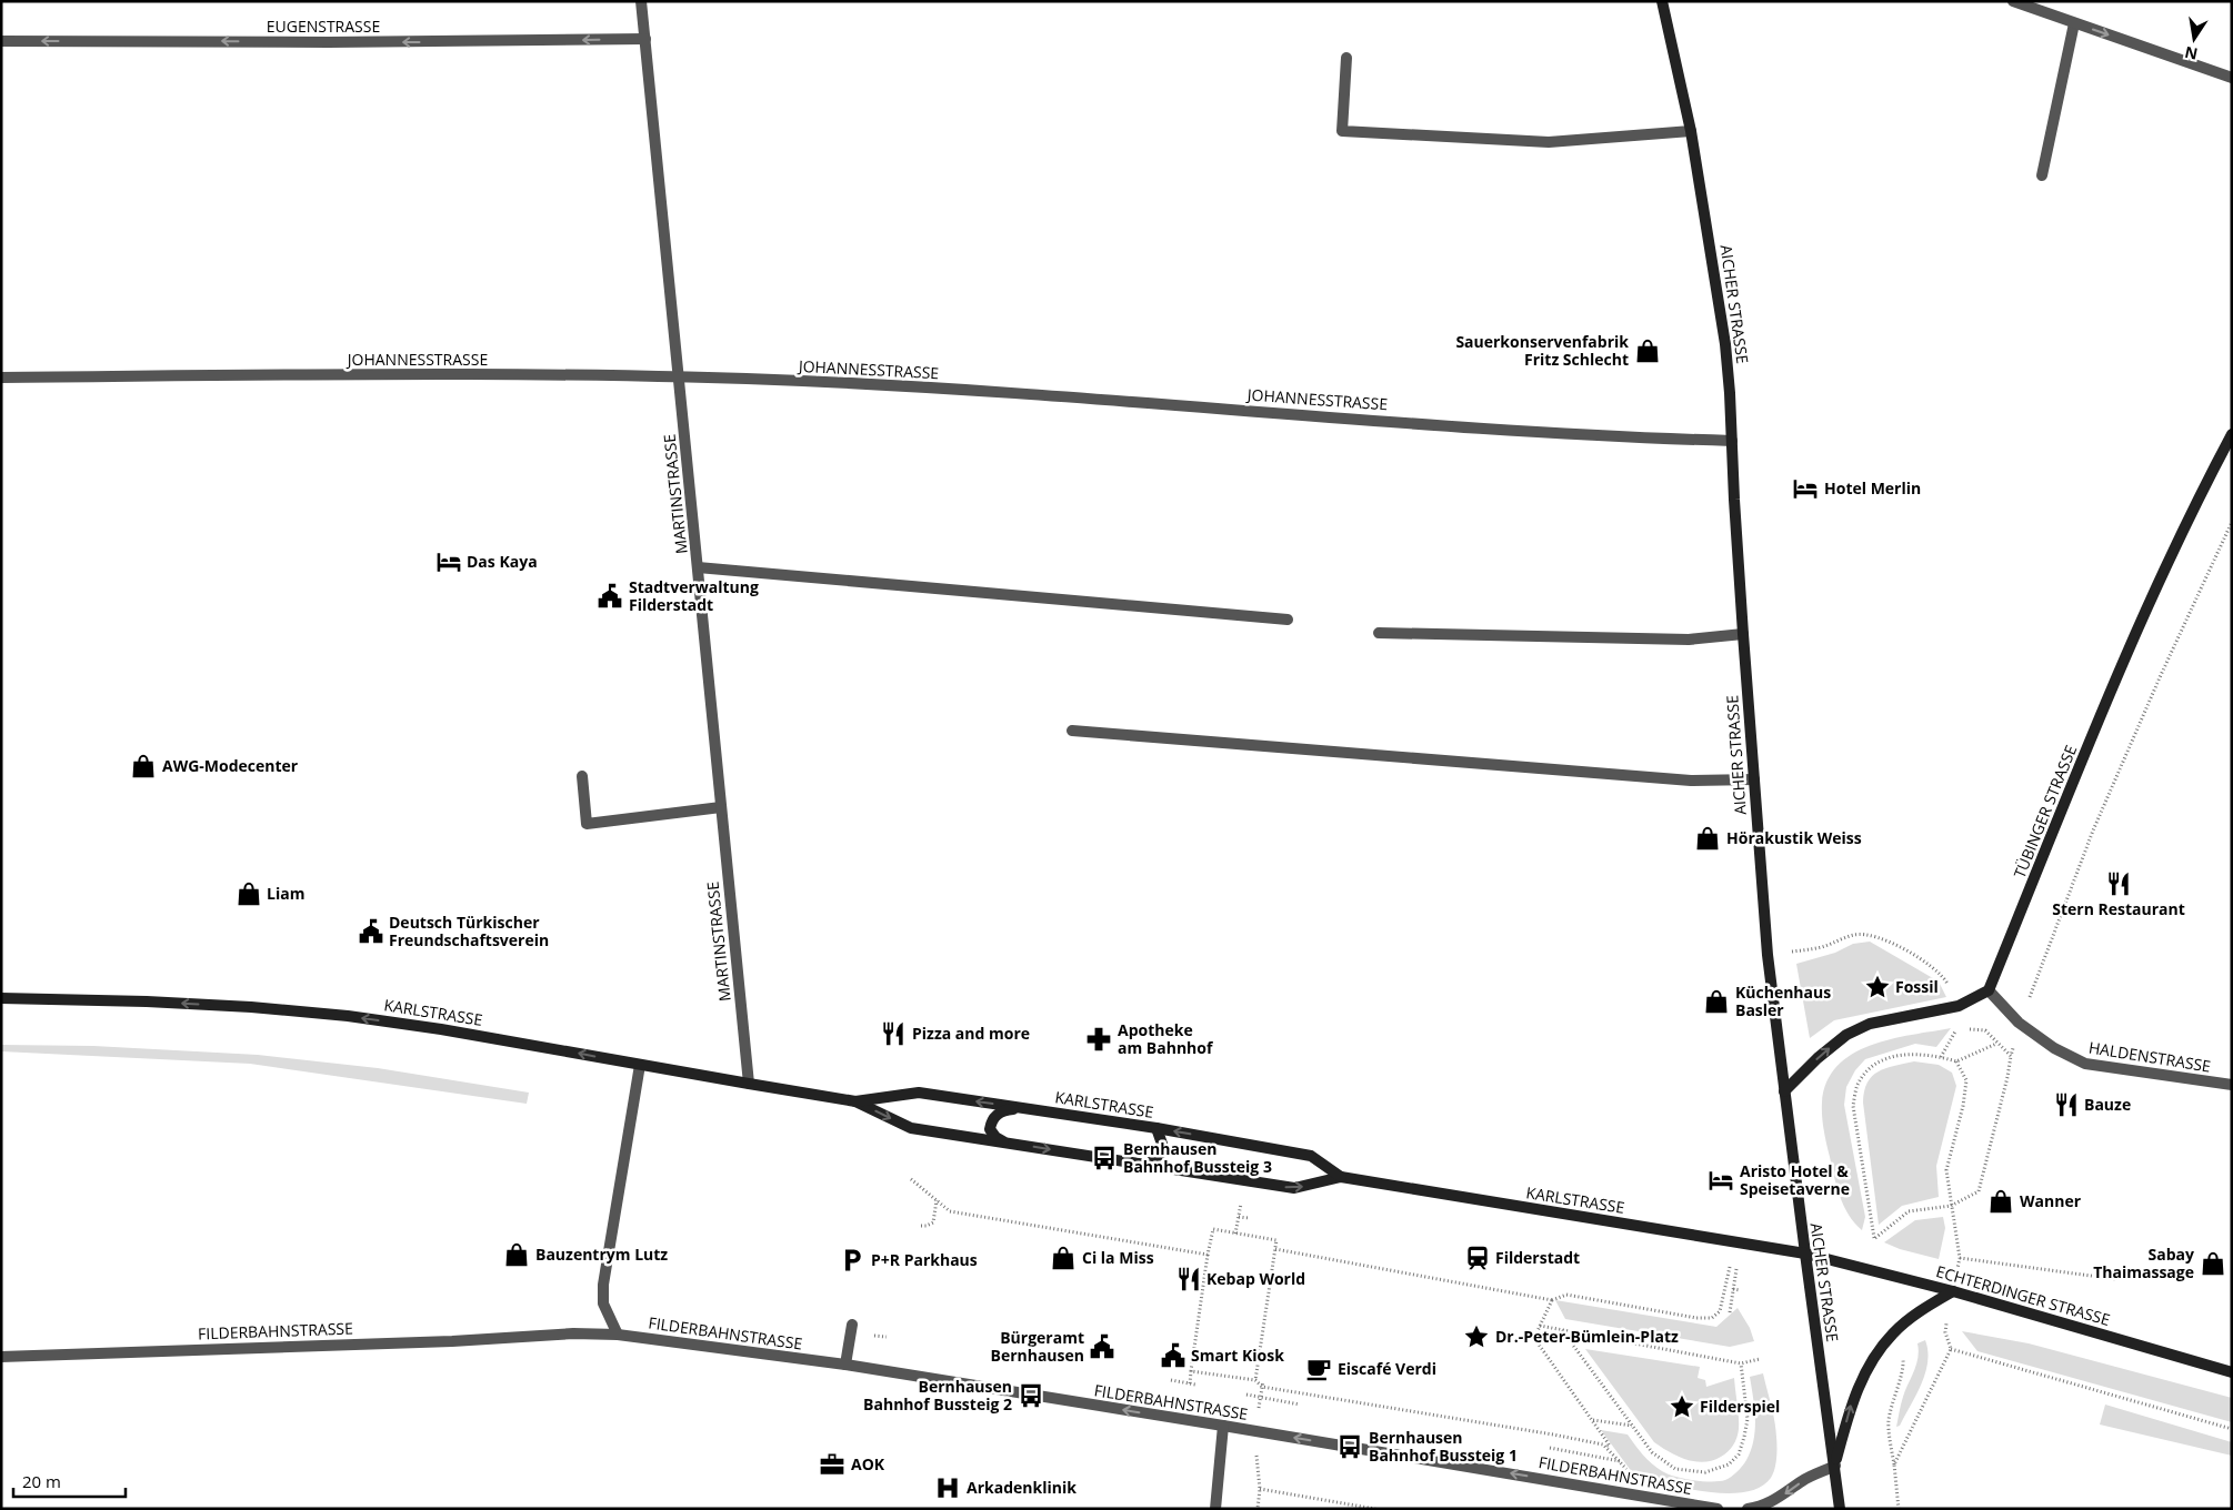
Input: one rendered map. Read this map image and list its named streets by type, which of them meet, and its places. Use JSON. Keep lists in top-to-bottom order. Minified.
{"streets":{"main road":["AICHER STRASSE","TÜBINGER STRASSE","KARLSTRASSE","ECHTERDINGER STRASSE"],"street":["EUGENSTRASSE","JOHANNESSTRASSE","MARTINSTRASSE","HALDENSTRASSE","FILDERBAHNSTRASSE"]},"crossings":[["EUGENSTRASSE","MARTINSTRASSE"],["AICHER STRASSE","JOHANNESSTRASSE"],["AICHER STRASSE","KARLSTRASSE"],["AICHER STRASSE","ECHTERDINGER STRASSE"],["JOHANNESSTRASSE","MARTINSTRASSE"],["MARTINSTRASSE","KARLSTRASSE"],["TÜBINGER STRASSE","HALDENSTRASSE"],["KARLSTRASSE","ECHTERDINGER STRASSE"]],"one_way":["EUGENSTRASSE","FILDERBAHNSTRASSE"],"places":{"shop":["Sauerkonservenfabrik Fritz Schlecht","AWG-Modecenter","Hörakustik Weiss","Liam","Küchenhaus Basler","Wanner","Bauzentrym Lutz","Ci la Miss","Sabay Thaimassage"],"hotel":["Hotel Merlin","Das Kaya","Aristo Hotel & Speisetaverne"],"public building":["Stadtverwaltung Filderstadt","Deutsch Türkischer Freundschaftsverein","Bürgeramt Bernhausen","Smart Kiosk"],"restaurant":["Stern Restaurant","Pizza and more","Bauze","Kebap World"],"place":["Fossil","Dr.-Peter-Bümlein-Platz","Filderspiel"],"pharmacy":["Apotheke am Bahnhof"],"bus stop":["Bernhausen Bahnhof Bussteig 3","Bernhausen Bahnhof Bussteig 2","Bernhausen Bahnhof Bussteig 1"],"station":["Filderstadt"],"parking":["P+R Parkhaus"],"cafe":["Eiscafé Verdi"],"office":["AOK"],"hospital":["Arkadenklinik"]},"scale_bar":"20 m","north":"bottom"}
